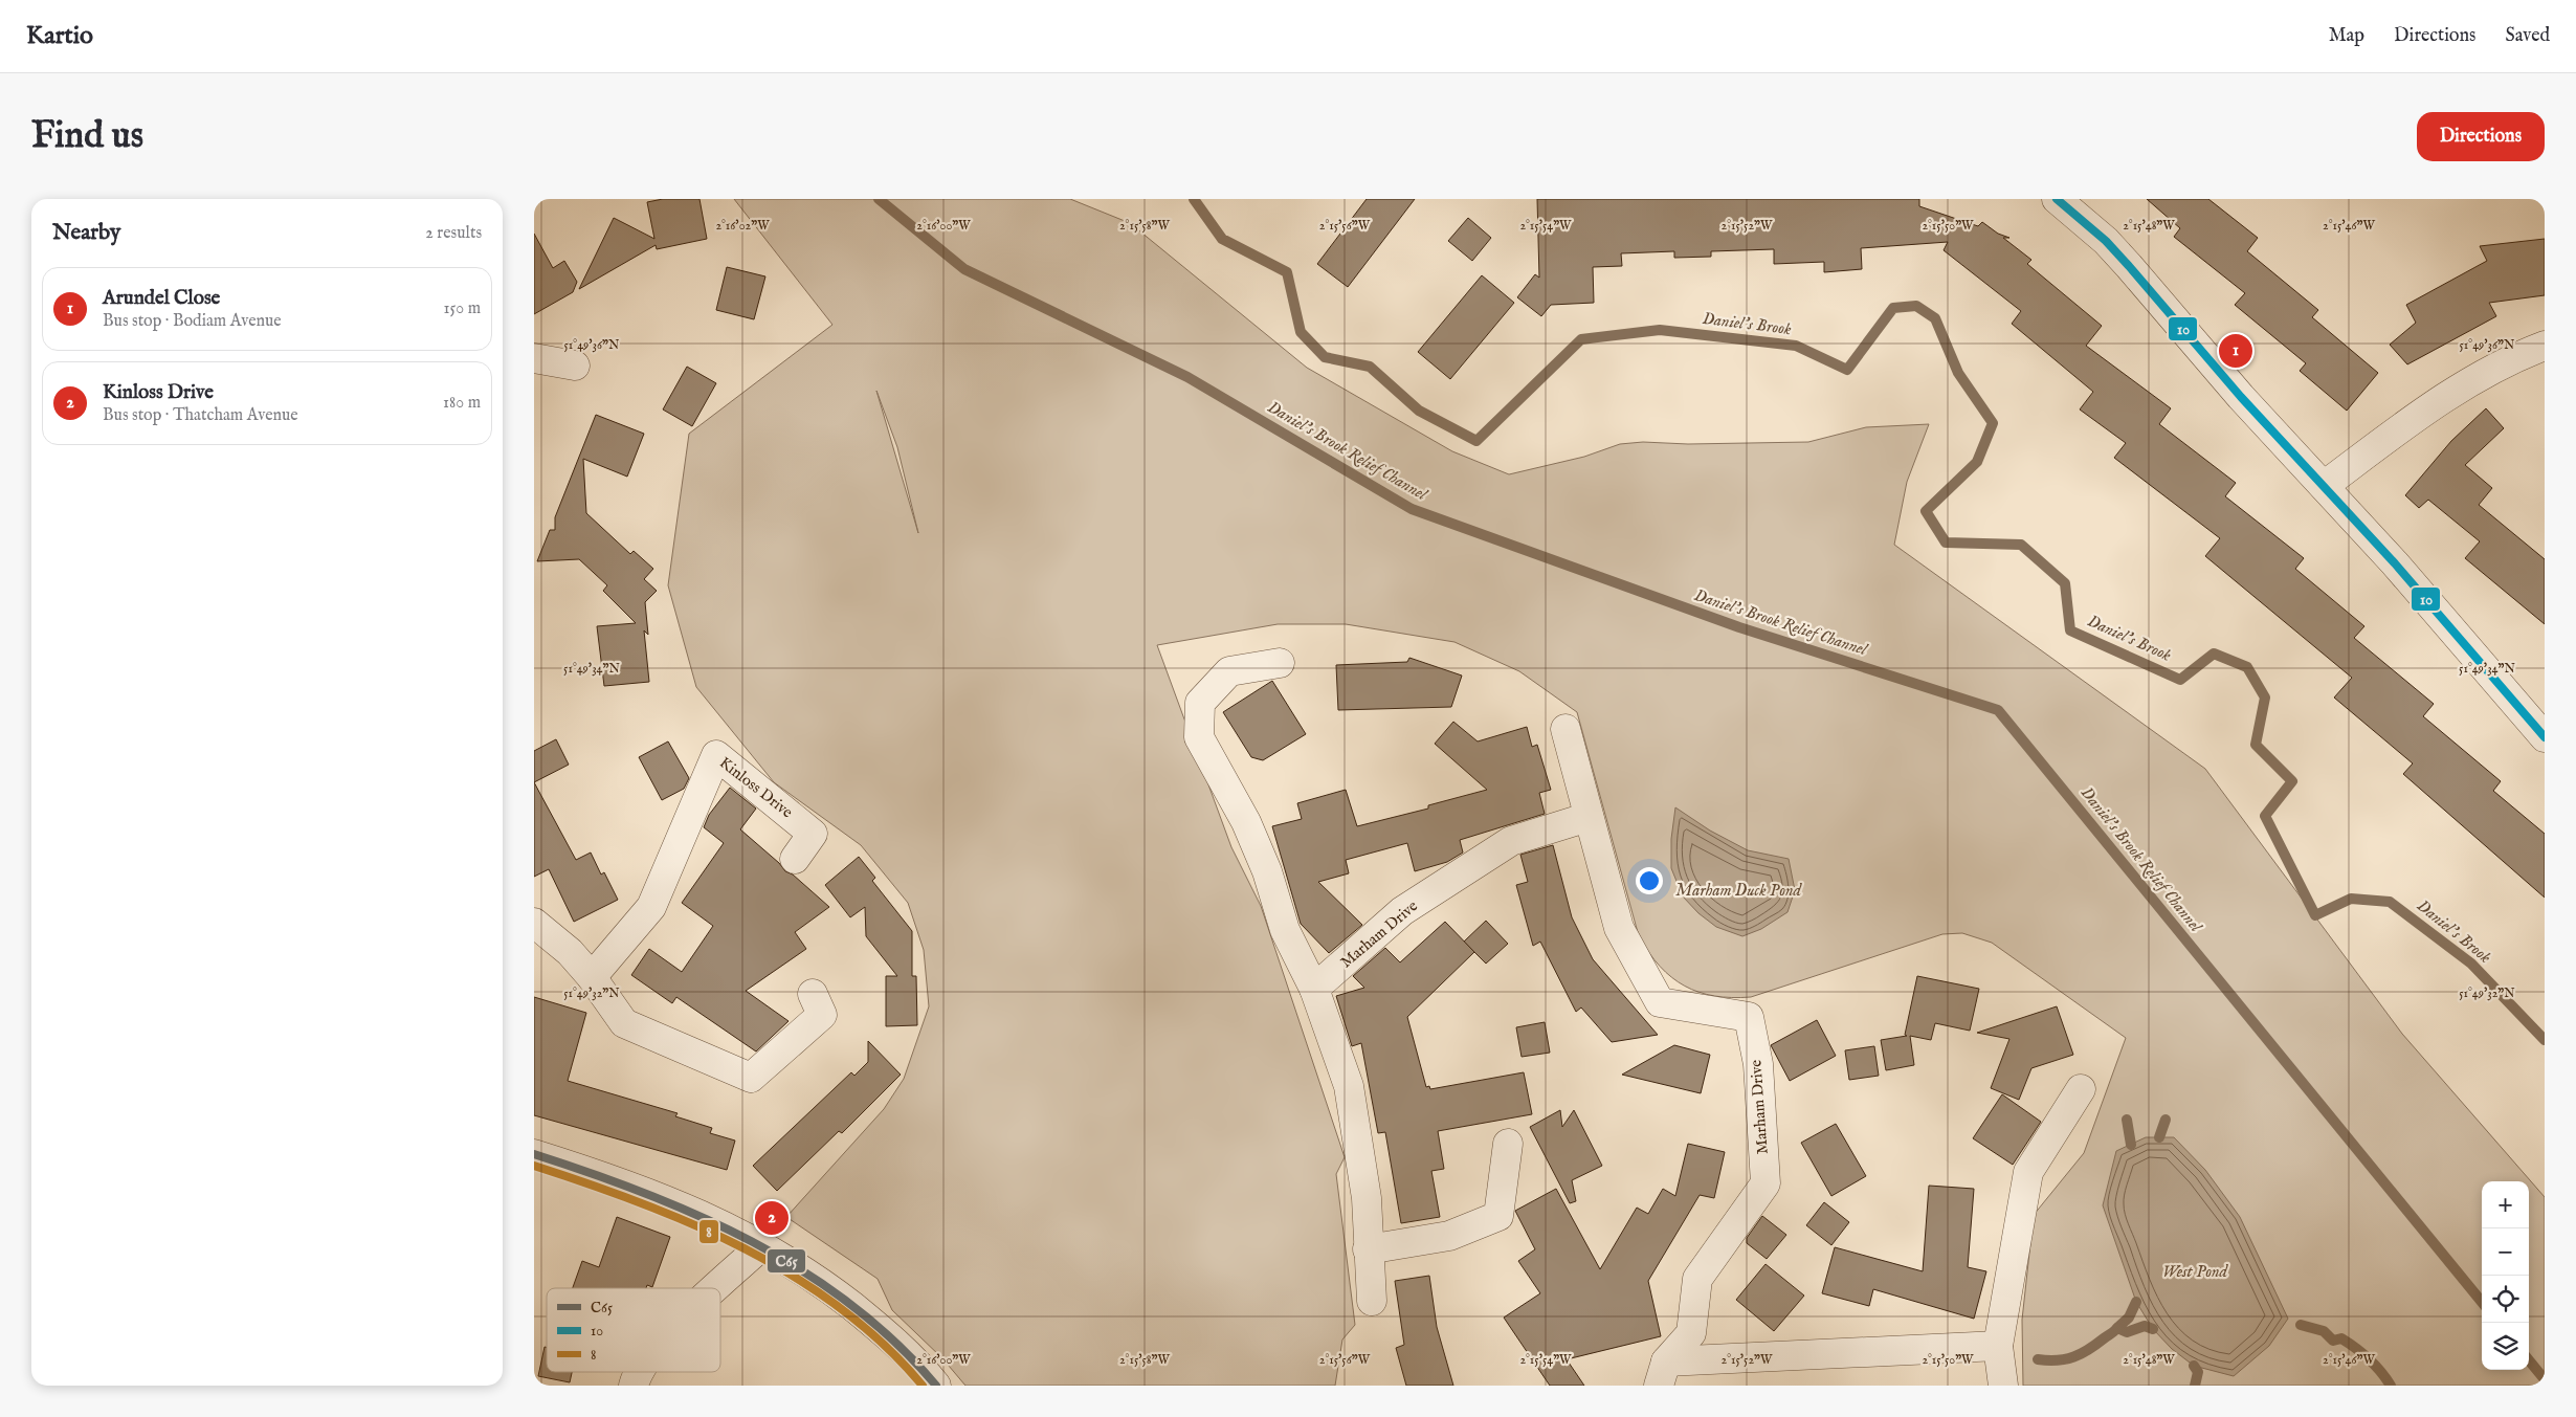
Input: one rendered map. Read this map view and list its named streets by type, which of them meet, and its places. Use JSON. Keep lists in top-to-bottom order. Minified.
{"streets":{"street":["Kinloss Drive","Marham Drive"]},"water":["Daniel's Brook","Daniel's Brook Relief Channel","Marham Duck Pond","West Pond"],"lines":["transit line 10","transit line C65","transit line 8"],"legend":["C65","10","8"],"page":{"header":"Kartio","nav":["Map","Directions","Saved"],"buttons":"Directions","title":"Find us","heading":["Nearby","2 results"],"list":[{"mark":"1","name":"Arundel Close","note":"Bus stop · Bodiam Avenue","value":"150 m"},{"mark":"2","name":"Kinloss Drive","note":"Bus stop · Thatcham Avenue","value":"180 m"}],"pins":["1","2"],"map_buttons":["+","−"]},"coordinates":["2°16'02\"W","2°16'00\"W","2°15'58\"W","2°15'56\"W","2°15'54\"W","2°15'52\"W","2°15'50\"W","2°15'48\"W","2°15'46\"W","51°49'36\"N","51°49'34\"N","51°49'32\"N"]}
